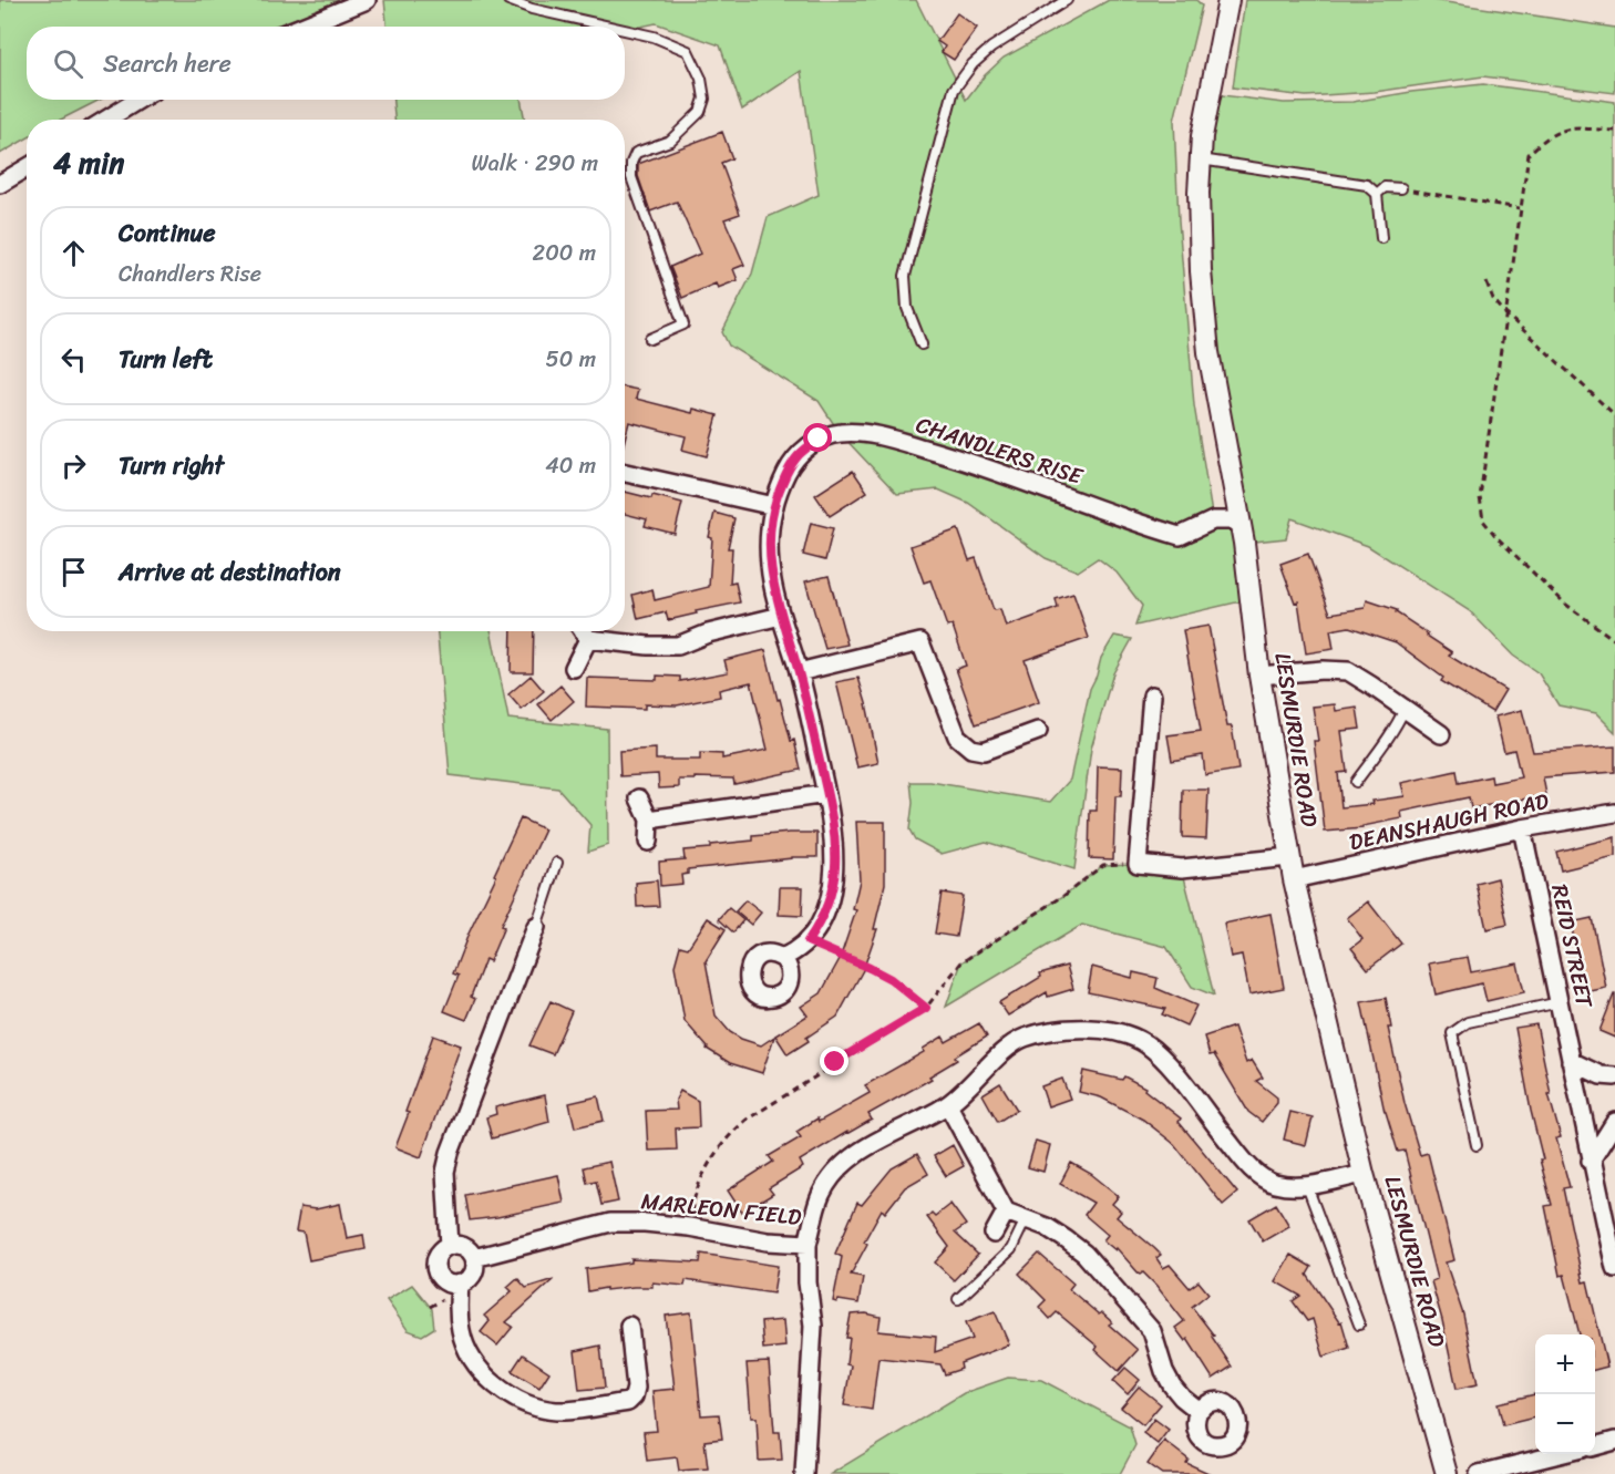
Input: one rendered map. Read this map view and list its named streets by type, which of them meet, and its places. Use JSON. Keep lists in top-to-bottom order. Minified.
{"streets":{"street":["CHANDLERS RISE","LESMURDIE ROAD","DEANSHAUGH ROAD","REID STREET","MARLEON FIELD"]},"crossings":[["CHANDLERS RISE","LESMURDIE ROAD"],["LESMURDIE ROAD","DEANSHAUGH ROAD"],["LESMURDIE ROAD","MARLEON FIELD"],["DEANSHAUGH ROAD","REID STREET"]],"page":{"search":"Search here","heading":["4 min","Walk · 290 m"],"list":[["Continue","Chandlers Rise","200 m"],["Turn left","50 m"],["Turn right","40 m"],"Arrive at destination"],"map_buttons":["+","−"]}}
